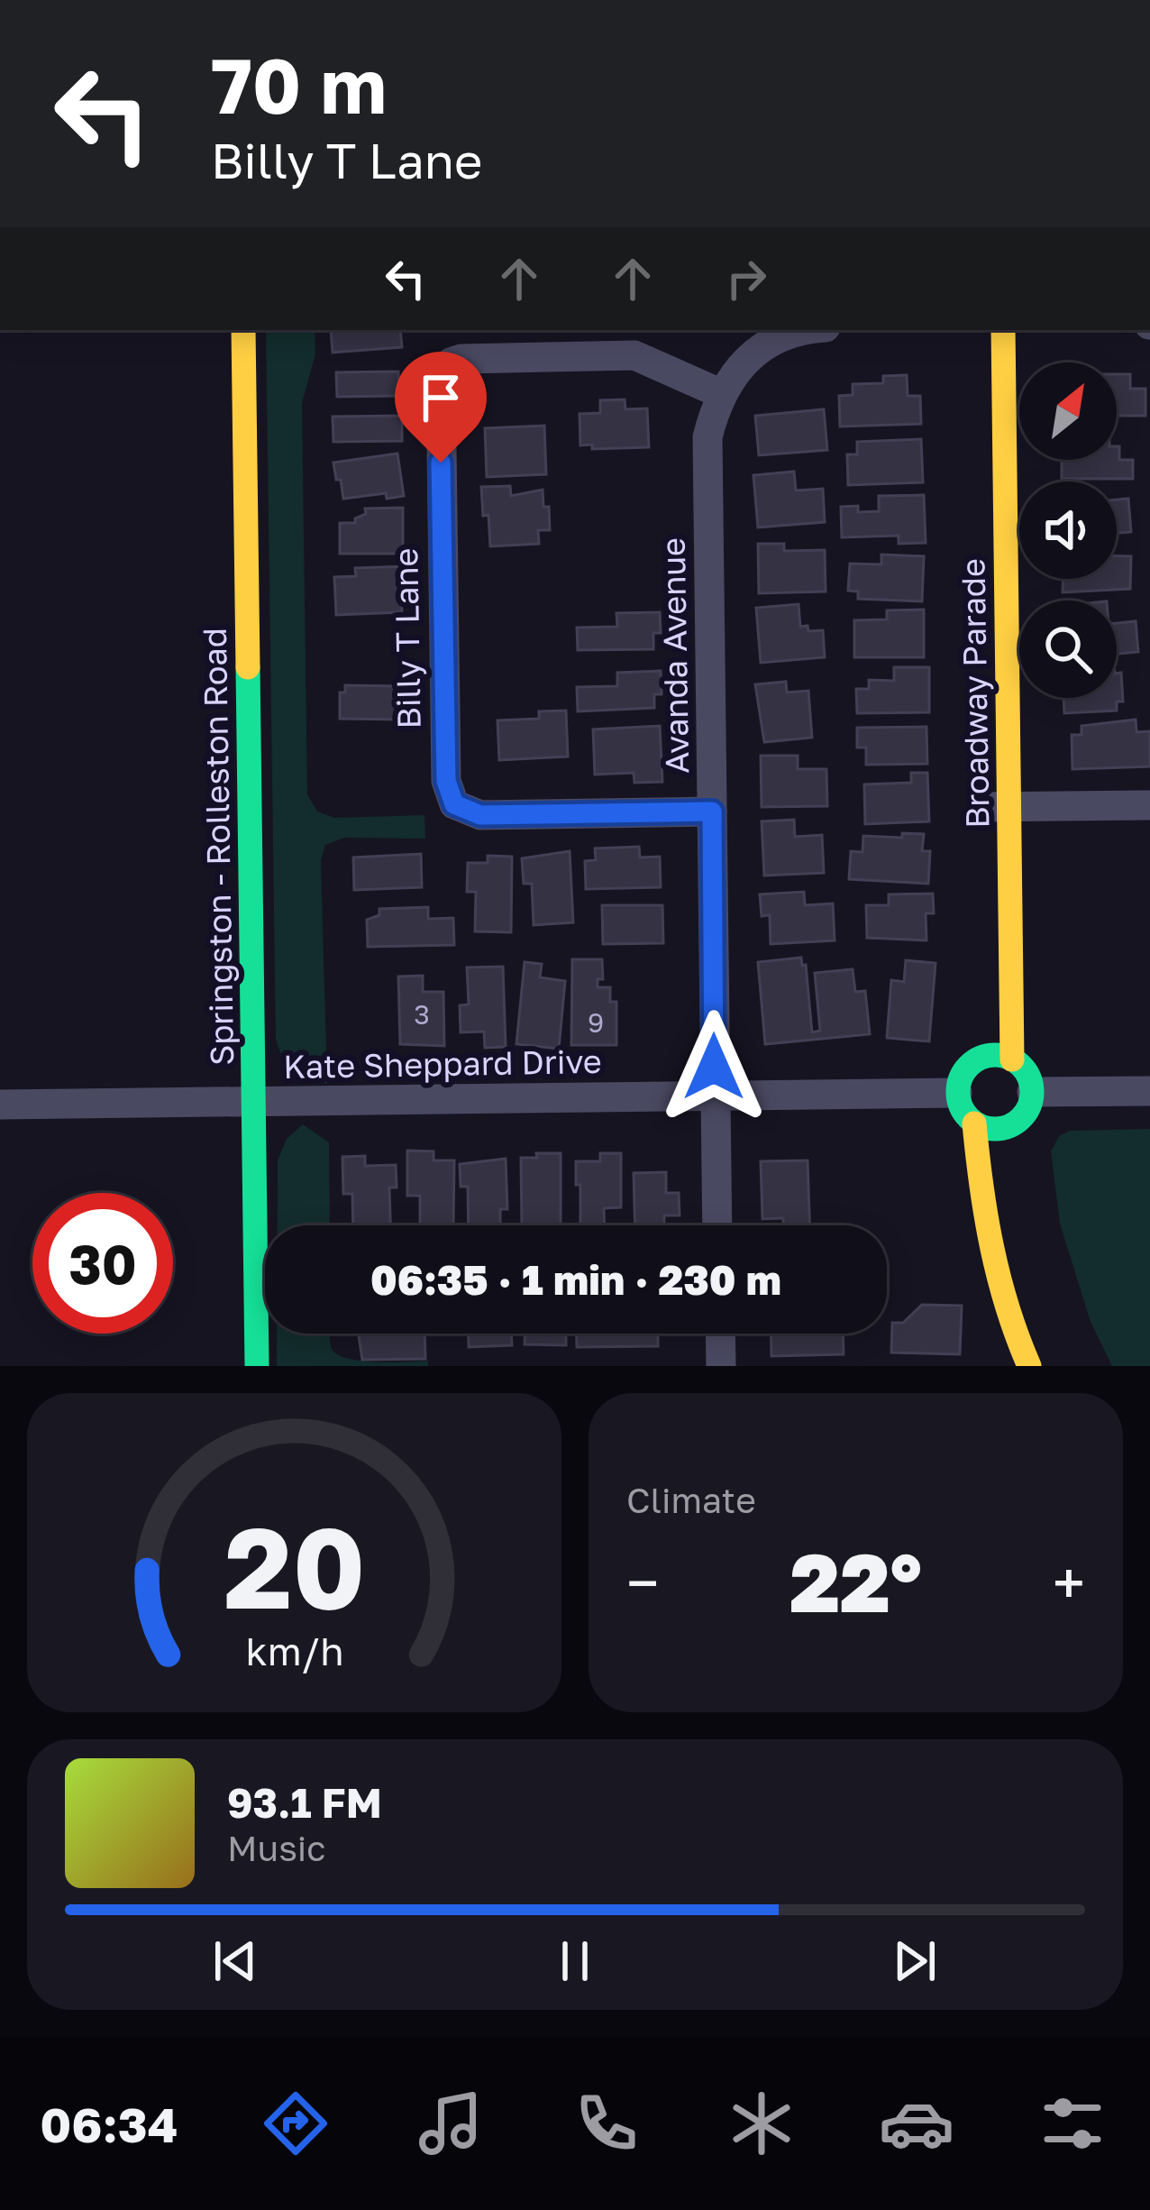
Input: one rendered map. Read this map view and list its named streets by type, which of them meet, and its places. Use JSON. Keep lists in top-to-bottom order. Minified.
{"streets":{"street":["Billy T Lane","Avanda Avenue","Broadway Parade","Springston - Rolleston Road","Kate Sheppard Drive"]},"crossings":[["Billy T Lane","Avanda Avenue"],["Avanda Avenue","Kate Sheppard Drive"],["Broadway Parade","Kate Sheppard Drive"],["Springston - Rolleston Road","Kate Sheppard Drive"]],"house_numbers":["3","9"],"north":"top right","page":{"turn":["70 m","Billy T Lane"],"limit":"30","trip":"06:35 · 1 min · 230 m","tile":"Climate","heat":["−","22°","+"],"song":["93.1 FM","Music"],"tabs":"06:34","gauge":["20","km/h"]}}
